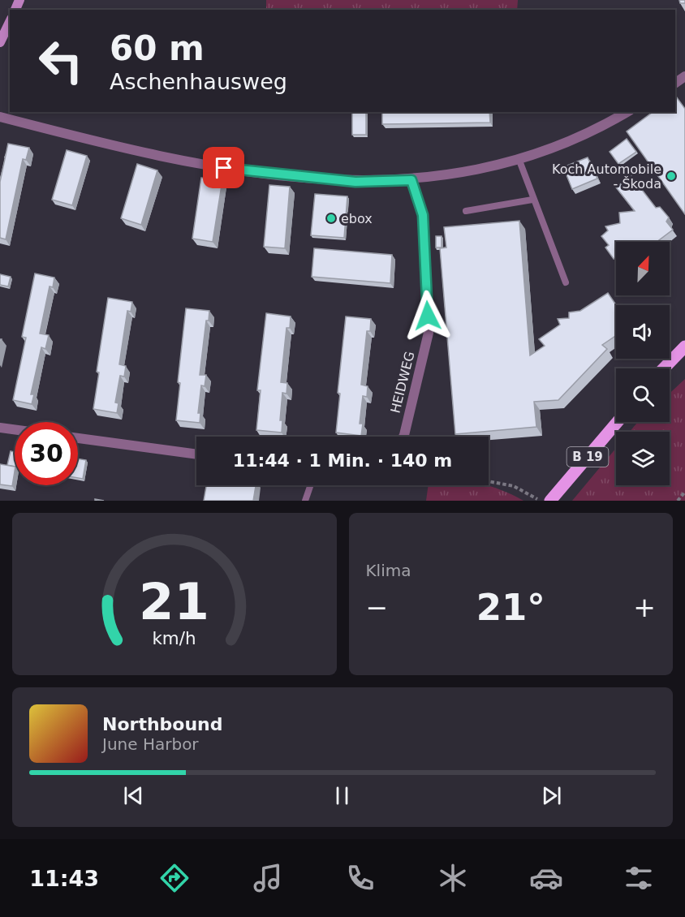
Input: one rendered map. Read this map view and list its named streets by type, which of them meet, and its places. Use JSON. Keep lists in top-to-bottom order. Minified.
{"streets":{"main road":["B 19"],"street":["HEIDWEG"]},"places":["Koch Automobile - Škoda","ebox"],"north":"top right","page":{"turn":["60 m","Aschenhausweg"],"limit":"30","trip":"11:44 · 1 Min. · 140 m","tile":"Klima","heat":["−","21°","+"],"song":["Northbound","June Harbor"],"tabs":"11:43","gauge":["21","km/h"]}}
